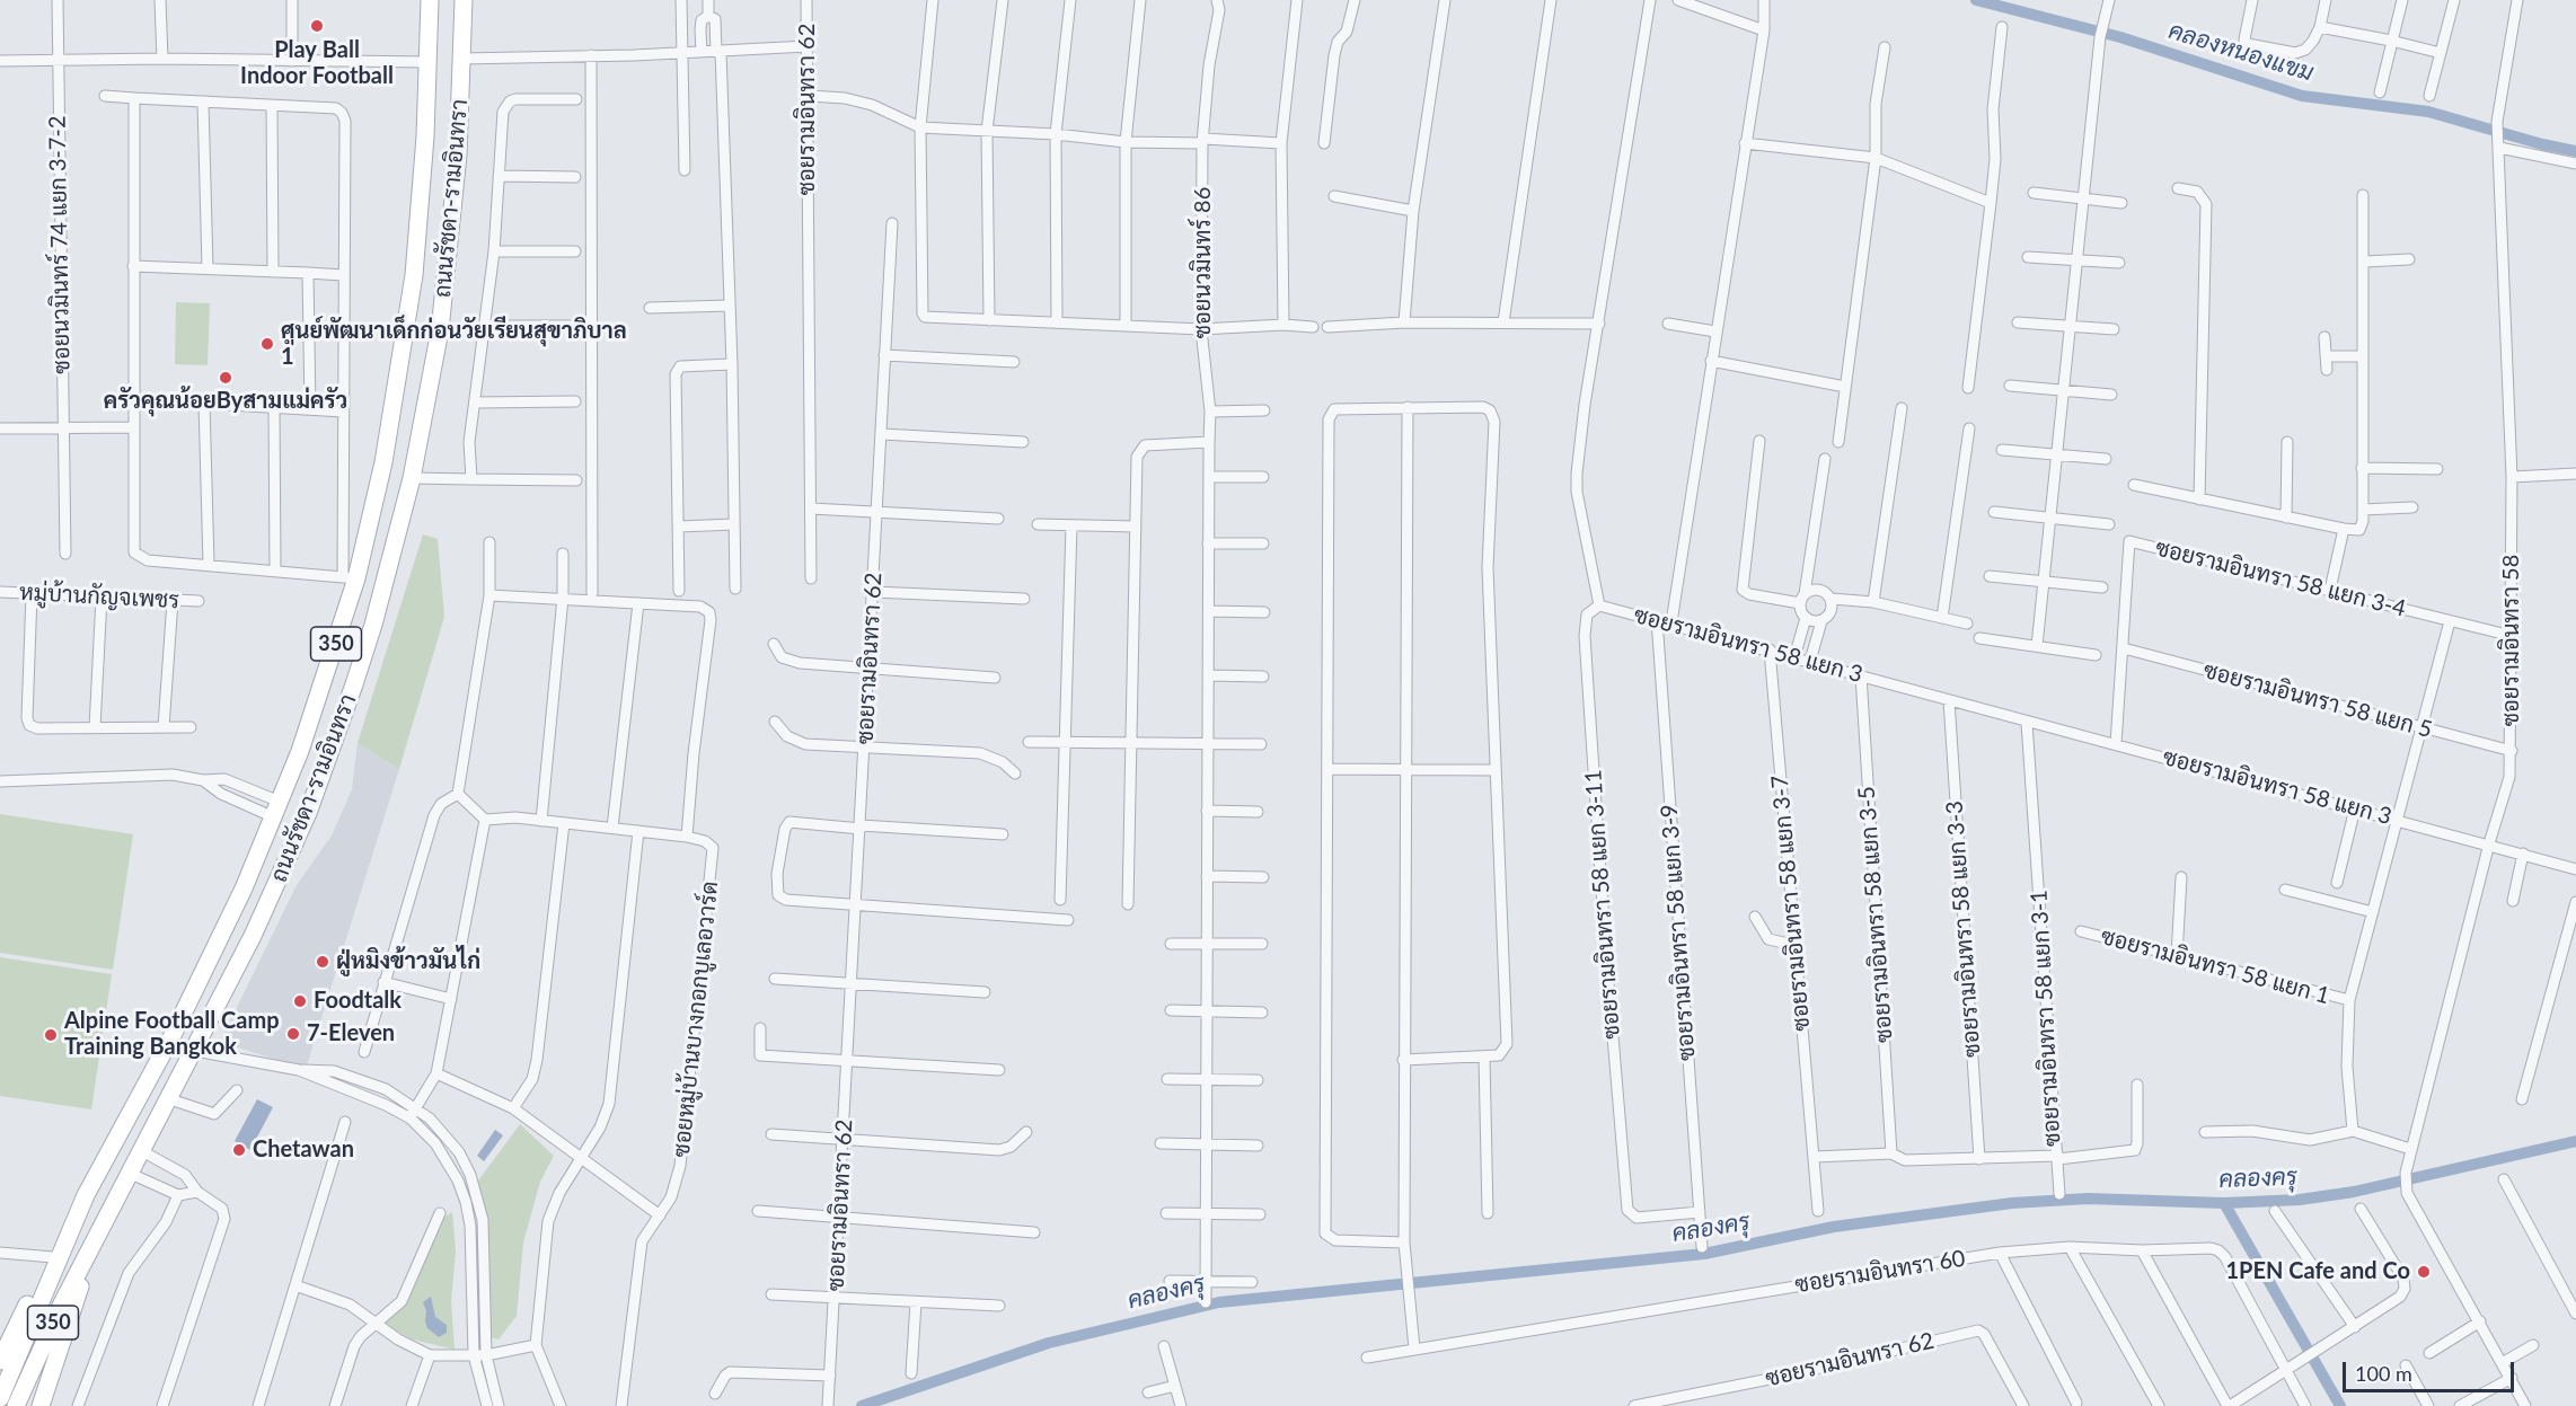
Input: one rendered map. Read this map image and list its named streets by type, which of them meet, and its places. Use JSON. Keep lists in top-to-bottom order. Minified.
{"streets":{"main road":["ถนนรัชดา-รามอินทรา","350"],"street":["ซอยรามอินทรา 62","ซอยนวมินทร์ 74 แยก 3-7-2","ซอยนวมินทร์ 86","ซอยรามอินทรา 58 แยก 3-4","หมู่บ้านกัญจเพชร","ซอยรามอินทรา 58","ซอยรามอินทรา 58 แยก 3","ซอยรามอินทรา 58 แยก 5","ซอยรามอินทรา 58 แยก 3-7","ซอยรามอินทรา 58 แยก 3-11","ซอยรามอินทรา 58 แยก 3-5","ซอยรามอินทรา 58 แยก 3-3","ซอยรามอินทรา 58 แยก 3-9","ซอยรามอินทรา 58 แยก 1","ซอยรามอินทรา 58 แยก 3-1","ซอยหมู่บ้านบางกอกบูเลอวาร์ด","ซอยรามอินทรา 60"]},"crossings":[["ซอยรามอินทรา 58 แยก 3-4","ซอยรามอินทรา 58"],["ซอยรามอินทรา 58 แยก 3-4","ซอยรามอินทรา 58 แยก 3"],["ซอยรามอินทรา 58 แยก 3-4","ซอยรามอินทรา 58 แยก 5"],["ซอยรามอินทรา 58","ซอยรามอินทรา 58 แยก 3"],["ซอยรามอินทรา 58","ซอยรามอินทรา 58 แยก 5"],["ซอยรามอินทรา 58 แยก 3","ซอยรามอินทรา 58 แยก 3-7"],["ซอยรามอินทรา 58 แยก 3","ซอยรามอินทรา 58 แยก 3-11"],["ซอยรามอินทรา 58 แยก 3","ซอยรามอินทรา 58 แยก 3-5"],["ซอยรามอินทรา 58 แยก 3","ซอยรามอินทรา 58 แยก 3-3"],["ซอยรามอินทรา 58 แยก 3","ซอยรามอินทรา 58 แยก 3-9"],["ซอยรามอินทรา 58 แยก 3","ซอยรามอินทรา 58 แยก 3-1"],["ซอยรามอินทรา 58 แยก 3-7","ซอยรามอินทรา 58 แยก 3-1"],["ซอยรามอินทรา 58 แยก 3-11","ซอยรามอินทรา 58 แยก 3-9"],["ซอยรามอินทรา 58 แยก 3-5","ซอยรามอินทรา 58 แยก 3-1"],["ซอยรามอินทรา 58 แยก 3-3","ซอยรามอินทรา 58 แยก 3-1"]],"water":["คลองหนองแขม","คลองครุ"],"places":["Play Ball Indoor Football","ศูนย์พัฒนาเด็กก่อนวัยเรียนสุขาภิบาล 1","ครัวคุณน้อยByสามแม่ครัว","ฝู่หมิงข้าวมันไก่","Foodtalk","7-Eleven","Alpine Football Camp Training Bangkok","Chetawan","1PEN Cafe and Co"],"scale_bar":"100 m"}
